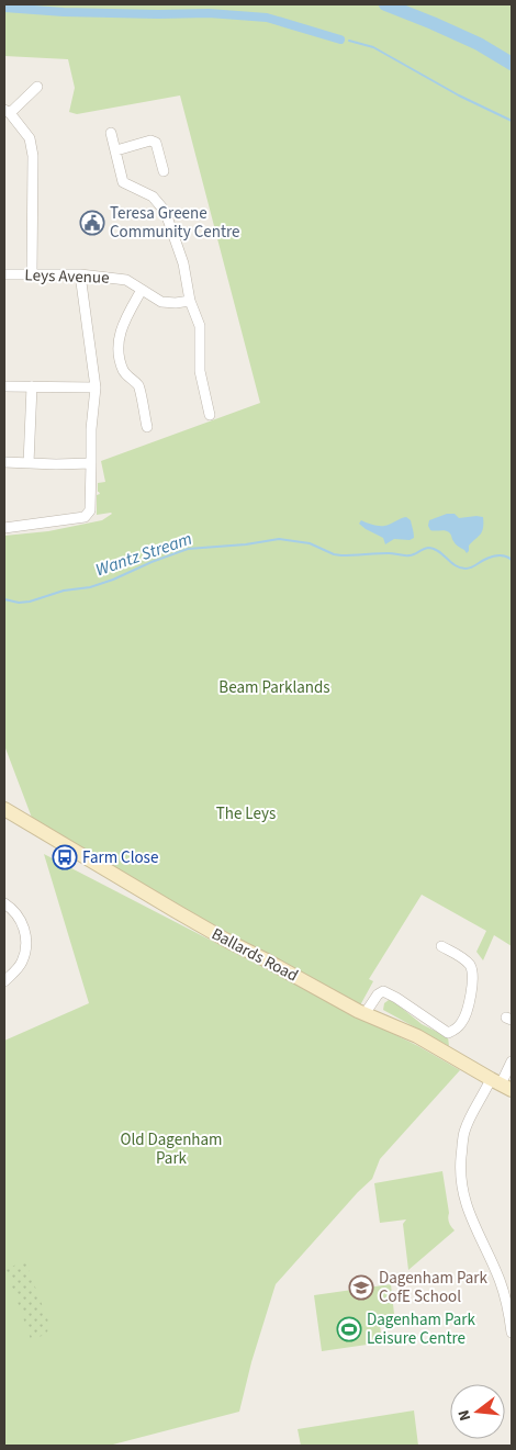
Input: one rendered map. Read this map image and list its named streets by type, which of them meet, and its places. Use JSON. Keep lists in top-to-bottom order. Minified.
{"streets":{"main road":["Ballards Road"],"street":["Leys Avenue"]},"water":["Wantz Stream"],"parks":["Beam Parklands","The Leys","Old Dagenham Park"],"places":{"public building":["Teresa Greene Community Centre"],"bus stop":["Farm Close"],"school or university":["Dagenham Park CofE School"],"sports":["Dagenham Park Leisure Centre"]},"north":"left"}
